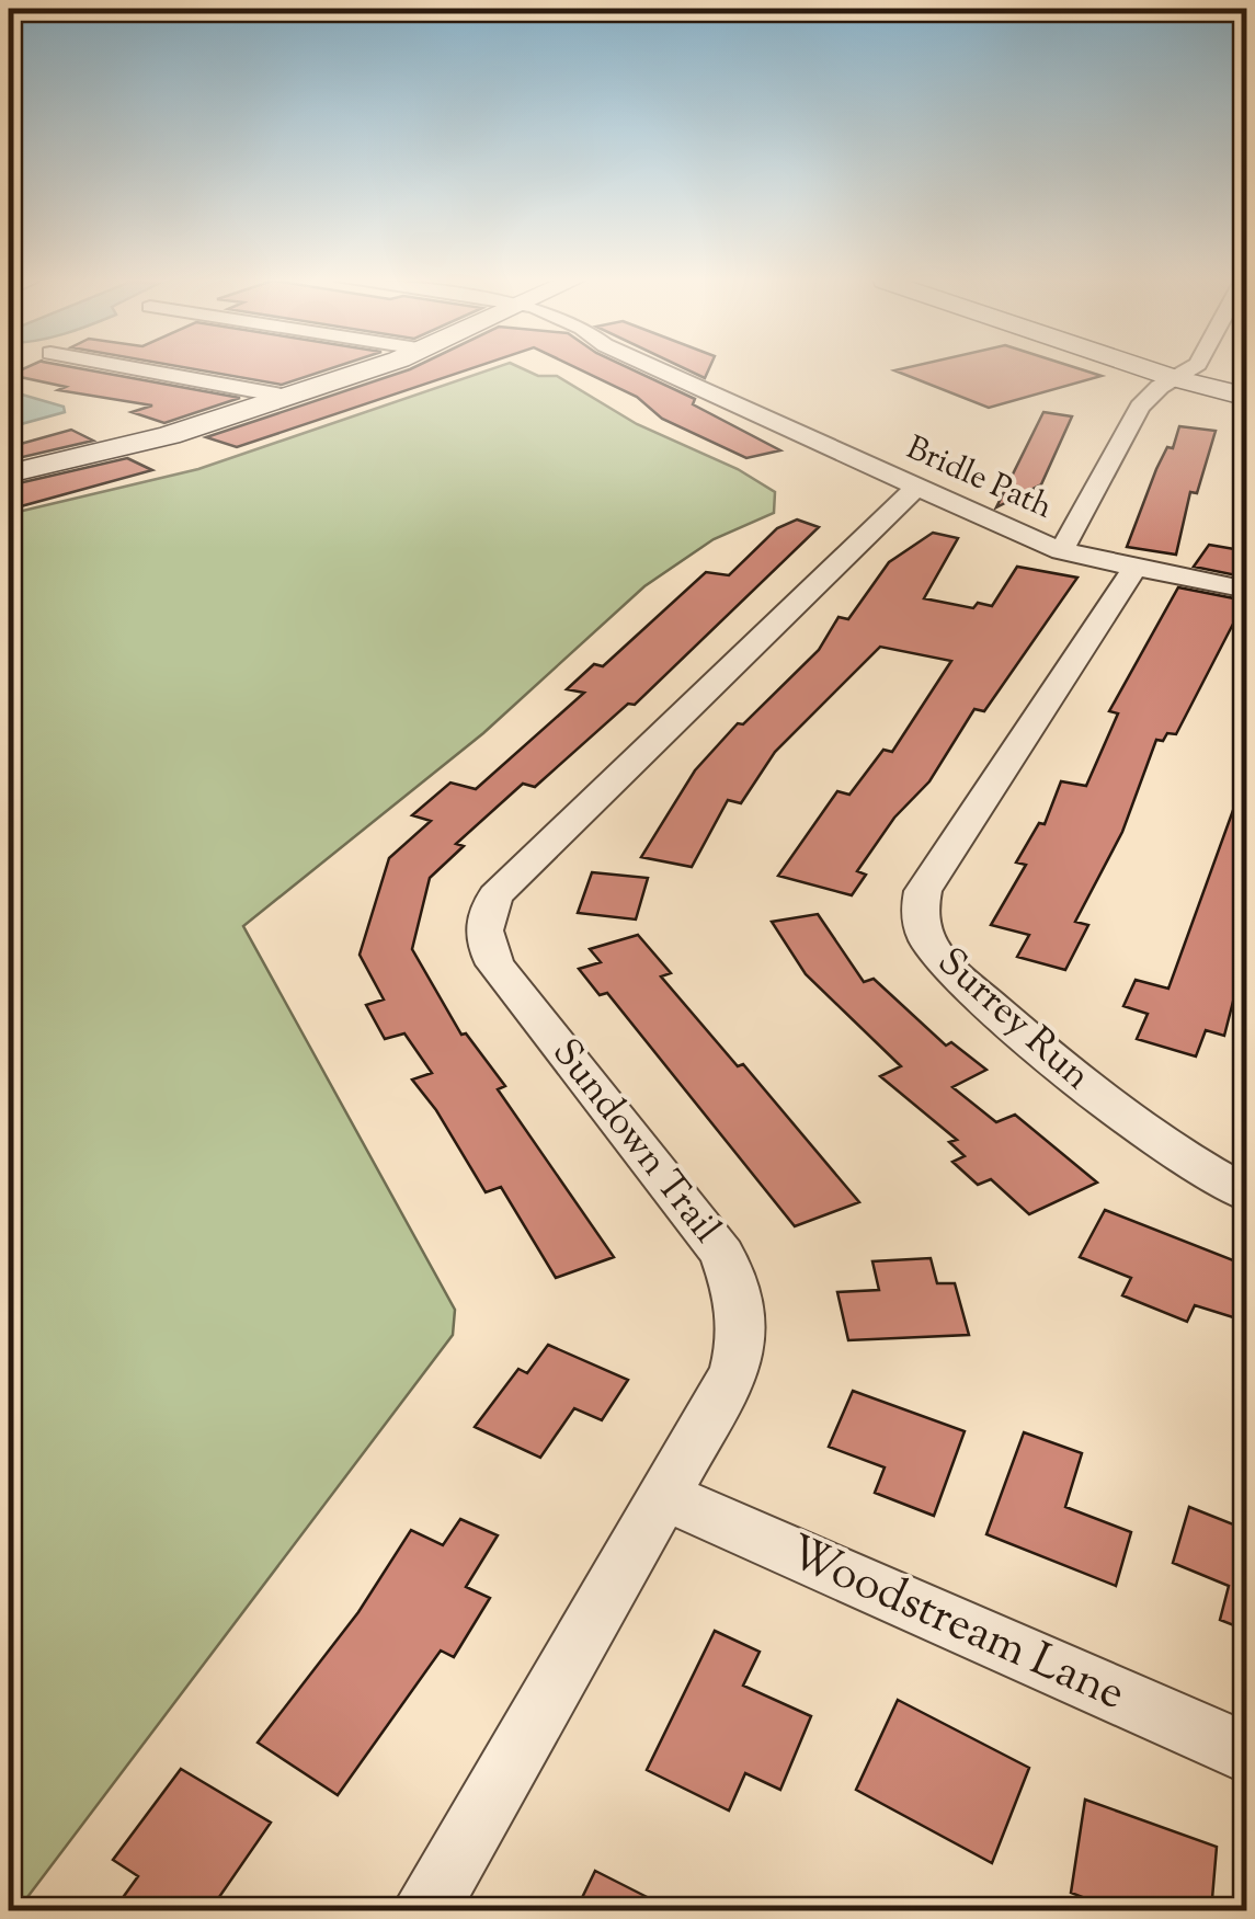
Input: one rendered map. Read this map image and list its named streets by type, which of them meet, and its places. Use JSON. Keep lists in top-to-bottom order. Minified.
{"streets":{"street":["Bridle Path","Surrey Run","Sundown Trail","Woodstream Lane"]},"crossings":[["Bridle Path","Surrey Run"],["Bridle Path","Sundown Trail"],["Sundown Trail","Woodstream Lane"]]}
